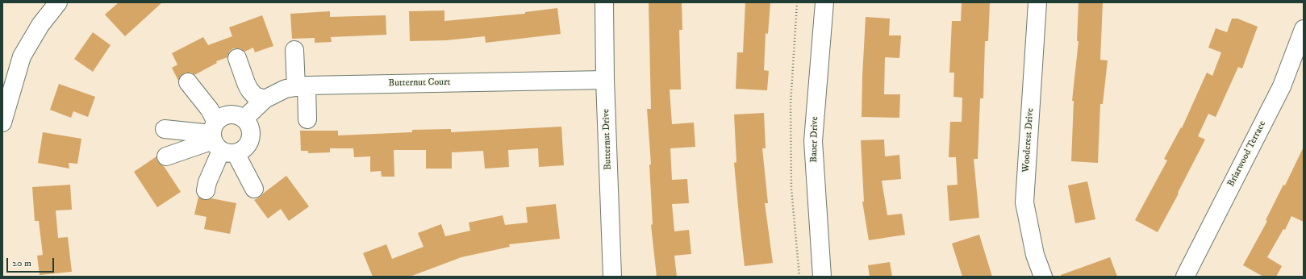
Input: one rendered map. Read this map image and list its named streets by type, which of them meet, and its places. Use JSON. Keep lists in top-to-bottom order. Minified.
{"streets":{"street":["Butternut Court","Butternut Drive","Bauer Drive","Woodcrest Drive","Briarwood Terrace"]},"crossings":[["Butternut Court","Butternut Drive"]],"scale_bar":"20 m"}
